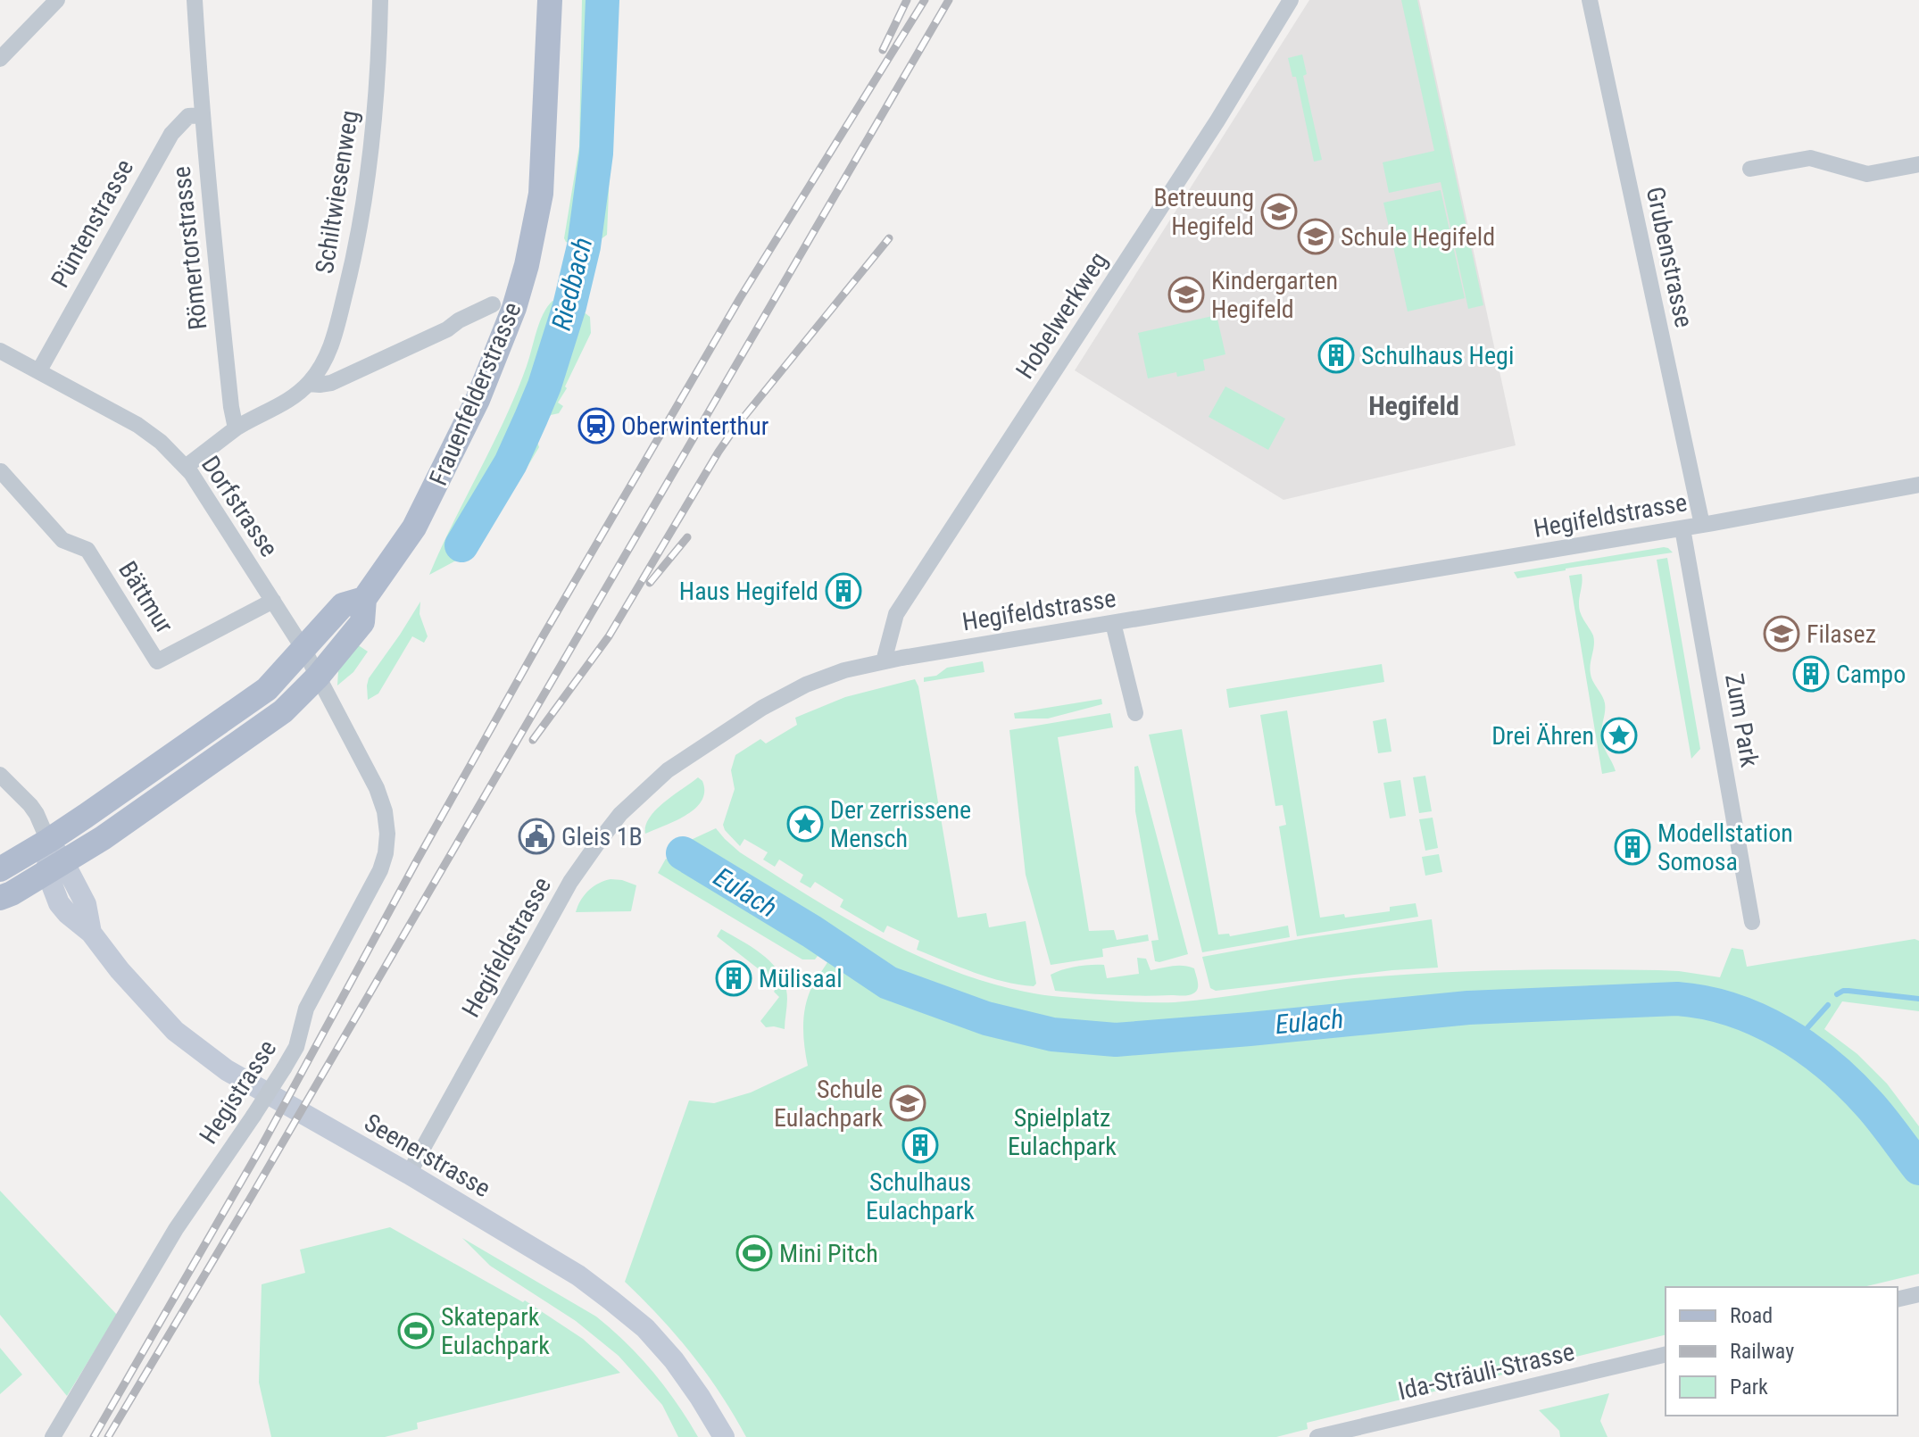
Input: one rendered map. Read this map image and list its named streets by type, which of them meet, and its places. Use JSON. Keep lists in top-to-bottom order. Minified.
{"streets":{"main road":["Frauenfelderstrasse","Seenerstrasse"],"street":["Schiltwiesenweg","Püntenstrasse","Römertorstrasse","Grubenstrasse","Hobelwerkweg","Dorfstrasse","Hegifeldstrasse","Bättmur","Zum Park","Hegistrasse","Ida-Sträuli-Strasse"]},"crossings":[["Schiltwiesenweg","Römertorstrasse"],["Püntenstrasse","Römertorstrasse"],["Püntenstrasse","Dorfstrasse"],["Grubenstrasse","Hegifeldstrasse"],["Hobelwerkweg","Hegifeldstrasse"],["Frauenfelderstrasse","Dorfstrasse"],["Frauenfelderstrasse","Hegistrasse"],["Frauenfelderstrasse","Seenerstrasse"],["Dorfstrasse","Bättmur"],["Dorfstrasse","Hegistrasse"],["Hegifeldstrasse","Zum Park"],["Hegifeldstrasse","Seenerstrasse"]],"districts":["Hegifeld"],"water":["Riedbach","Eulach"],"parks":["Spielplatz Eulachpark"],"places":{"school or university":["Betreuung Hegifeld","Schule Hegifeld","Kindergarten Hegifeld","Filasez","Schule Eulachpark"],"building":["Schulhaus Hegi","Haus Hegifeld","Campo","Modellstation Somosa","Mülisaal","Schulhaus Eulachpark"],"station":["Oberwinterthur"],"place":["Drei Ähren","Der zerrissene Mensch"],"public building":["Gleis 1B"],"sports":["Mini Pitch","Skatepark Eulachpark"]},"legend":["Road","Railway","Park"]}
